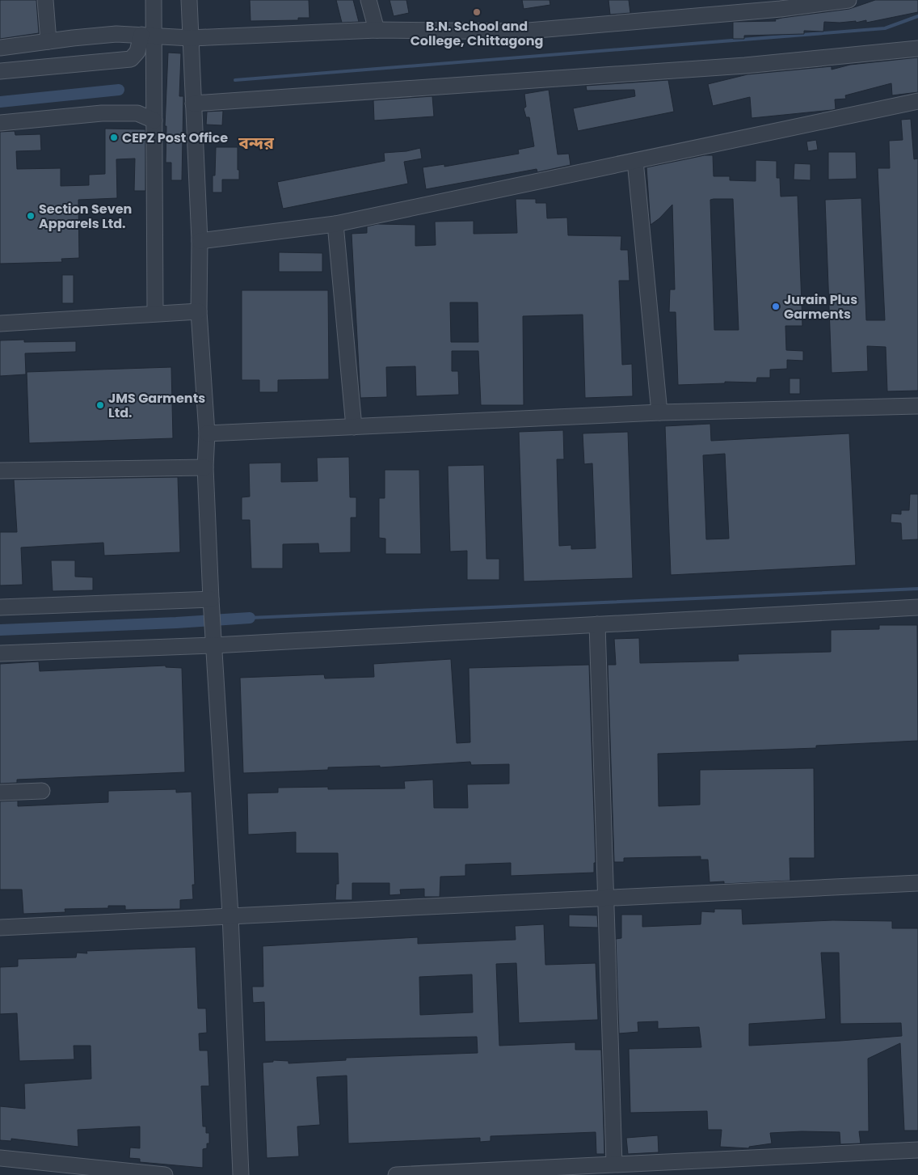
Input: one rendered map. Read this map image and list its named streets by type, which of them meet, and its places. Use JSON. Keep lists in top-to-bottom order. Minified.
{"districts":["বন্দর"],"places":["B.N. School and College, Chittagong","CEPZ Post Office","Section Seven Apparels Ltd.","Jurain Plus Garments","JMS Garments Ltd."]}
